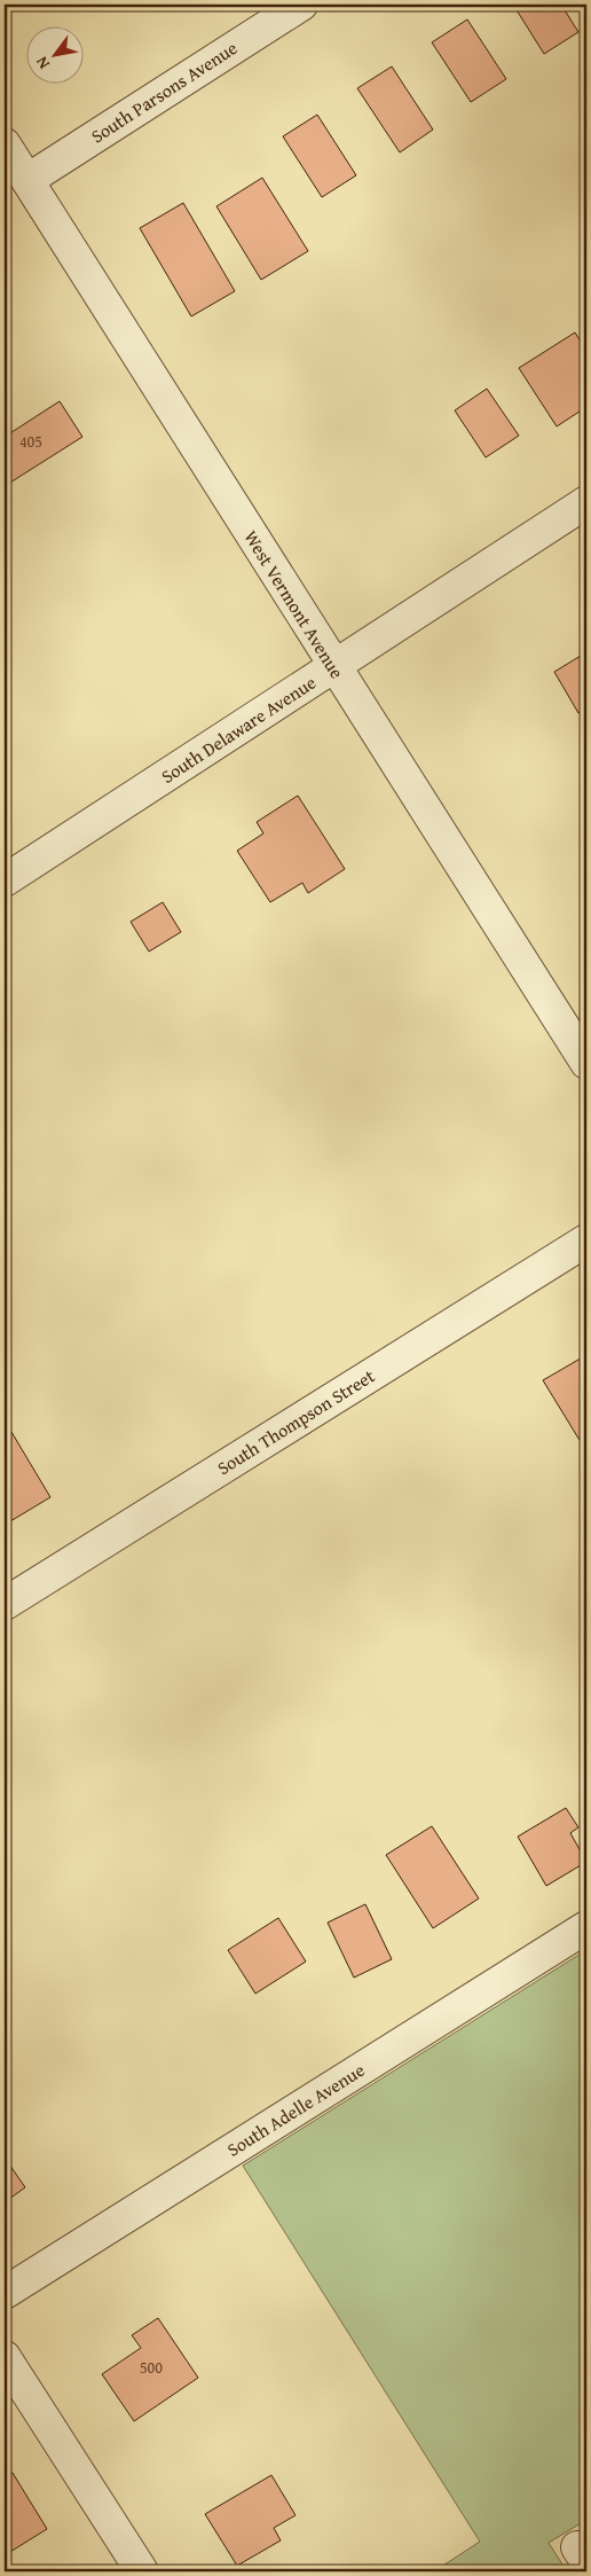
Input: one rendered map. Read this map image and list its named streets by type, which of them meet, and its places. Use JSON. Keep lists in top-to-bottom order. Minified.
{"streets":{"street":["South Parsons Avenue","West Vermont Avenue","South Delaware Avenue","South Thompson Street","South Adelle Avenue"]},"crossings":[["South Parsons Avenue","West Vermont Avenue"],["West Vermont Avenue","South Delaware Avenue"]],"house_numbers":["405","500"],"north":"bottom left"}
